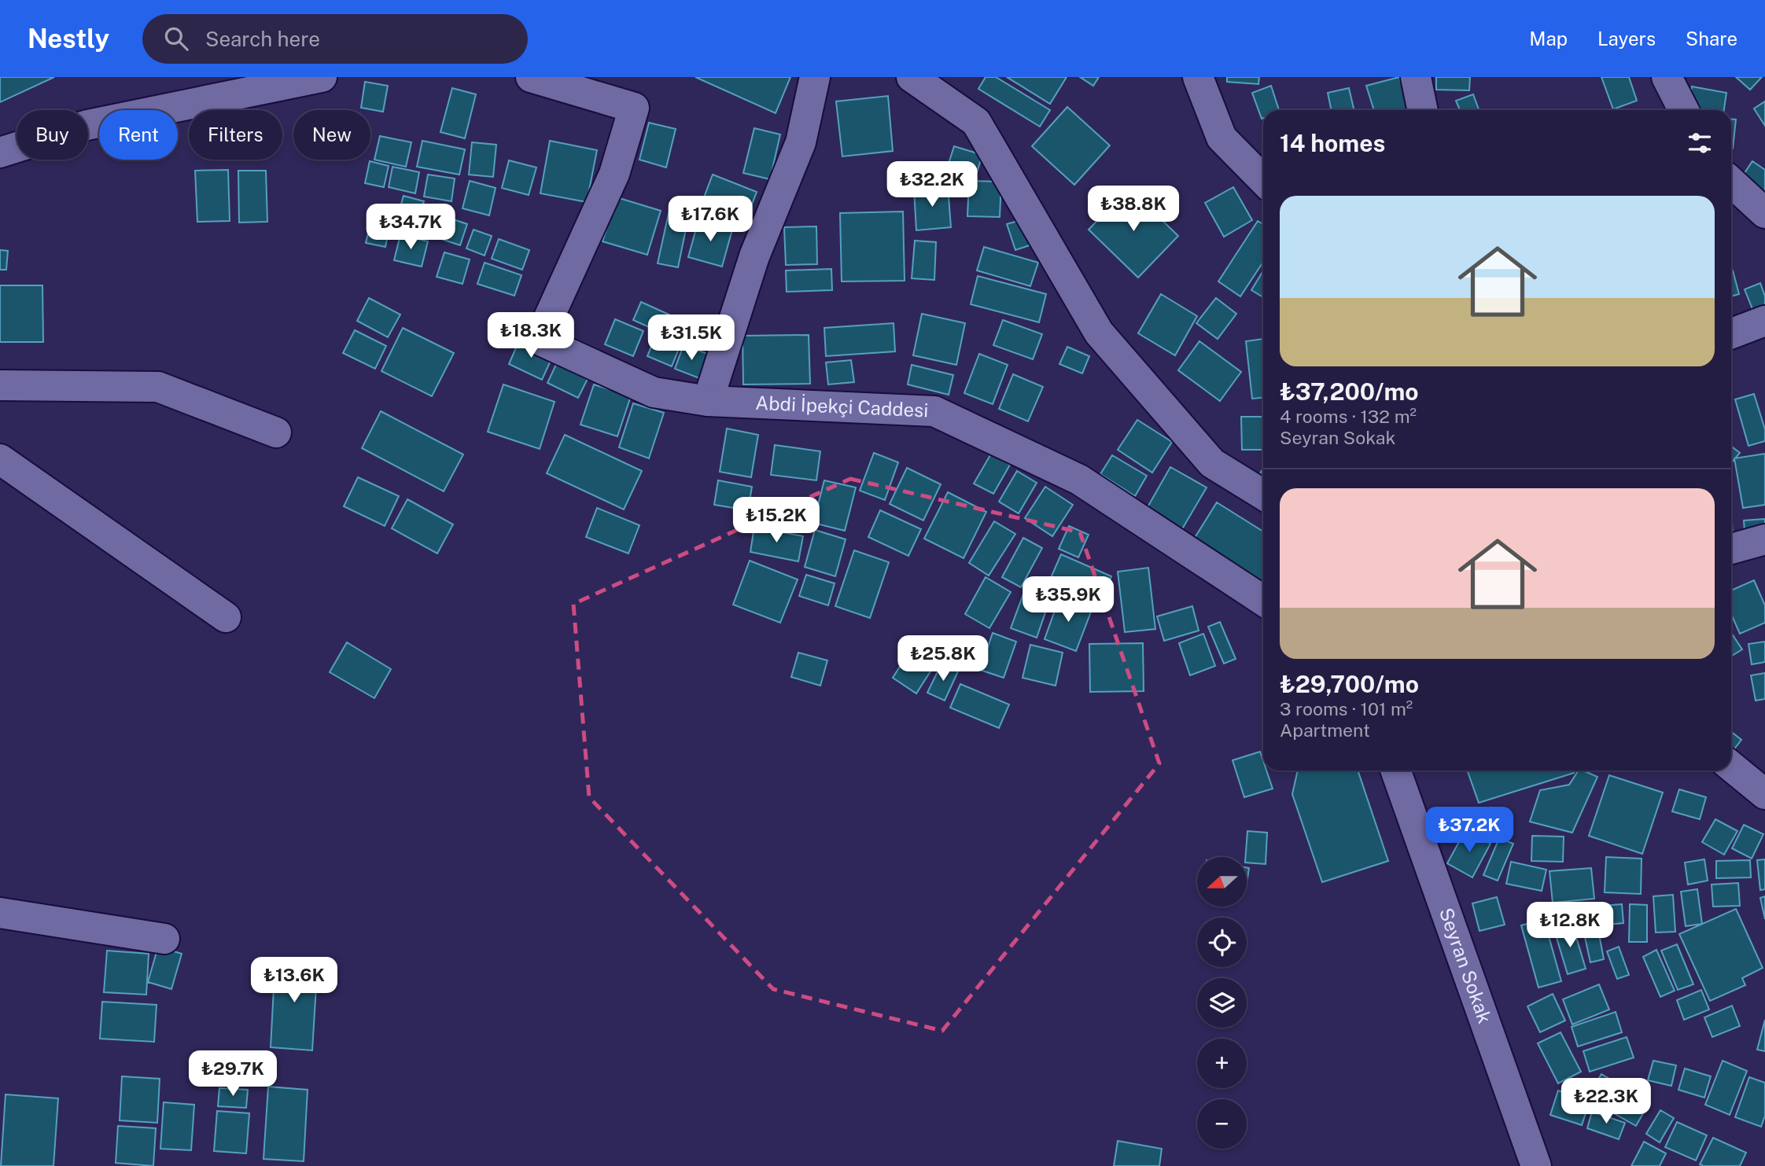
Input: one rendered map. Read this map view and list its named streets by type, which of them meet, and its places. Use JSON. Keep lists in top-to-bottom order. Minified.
{"streets":{"street":["Abdi İpekçi Caddesi","Seyran Sokak"]},"north":"left","page":{"header":"Nestly","search":"Search here","nav":["Map","Layers","Share"],"chip":["Buy","Rent","Filters","New"],"heading":"14 homes","price":["₺32.2K","₺38.8K","₺17.6K","₺34.7K","₺18.3K","₺31.5K","₺15.2K","₺35.9K","₺25.8K","₺37.2K","₺12.8K","₺13.6K","₺29.7K","₺22.3K"],"list":[{"name":"₺37,200/mo","note":"4 rooms · 132 m² · Seyran Sokak"},{"name":"₺29,700/mo","note":"3 rooms · 101 m² · Apartment"}],"map_buttons":["+","−"]}}
